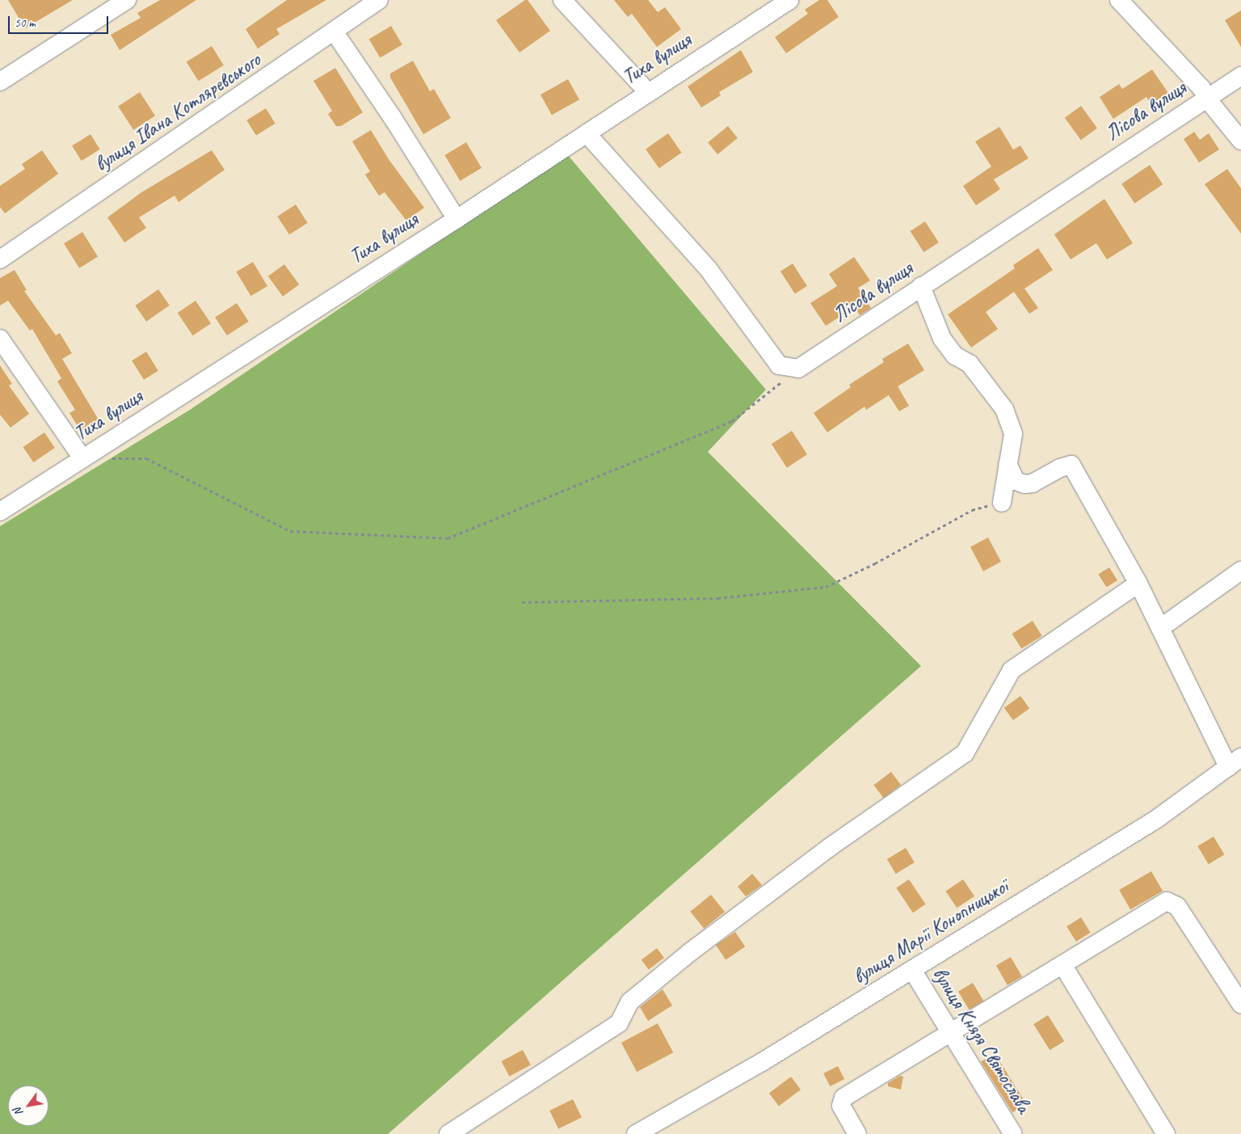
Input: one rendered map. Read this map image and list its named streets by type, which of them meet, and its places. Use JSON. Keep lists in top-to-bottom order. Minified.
{"streets":{"street":["Тиха вулиця","Лісова вулиця","вулиця Івана Котляревського","вулиця Марії Конопницької","вулиця Князя Святослава"]},"crossings":[["вулиця Марії Конопницької","вулиця Князя Святослава"]],"scale_bar":"50 m","north":"bottom left"}
